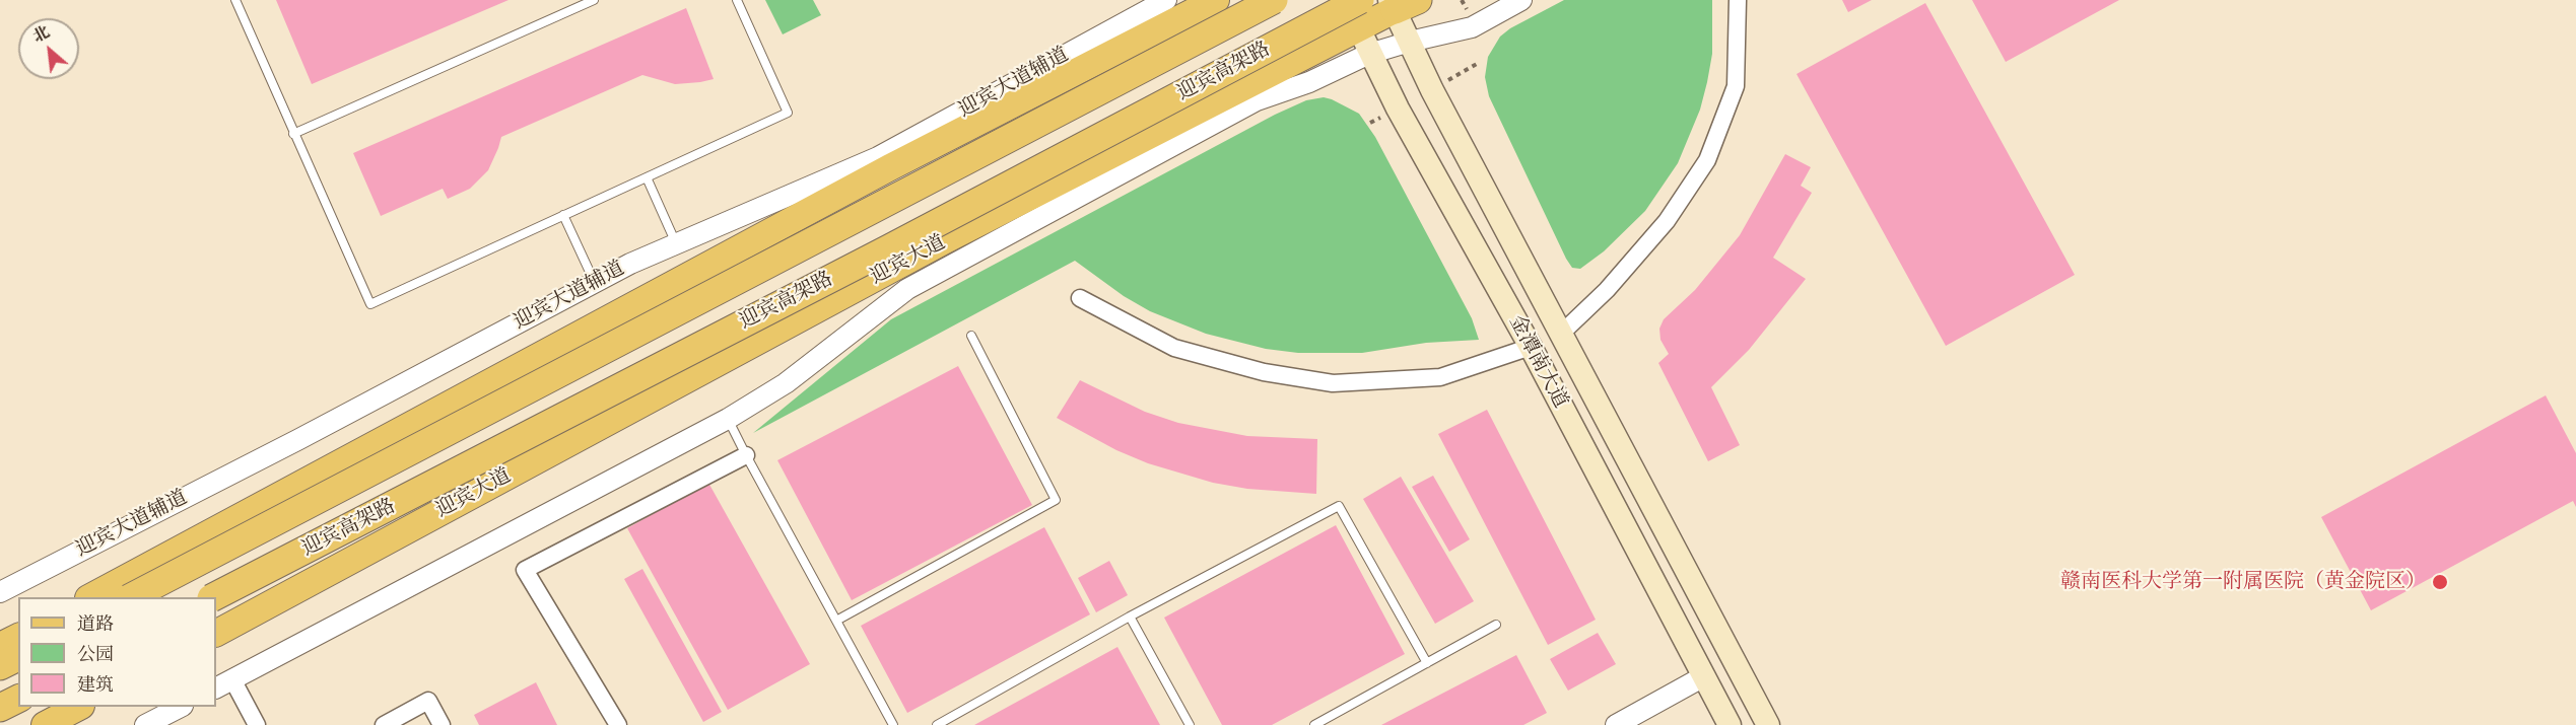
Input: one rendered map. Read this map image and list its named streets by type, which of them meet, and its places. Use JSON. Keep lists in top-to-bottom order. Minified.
{"streets":{"highway":["迎宾高架路"],"main road":["迎宾大道","金潭南大道"],"street":["迎宾大道辅道"]},"crossings":[["迎宾大道","金潭南大道"]],"places":["赣南医科大学第一附属医院（黄金院区）"],"legend":["道路","公园","建筑"],"north":"top left"}
